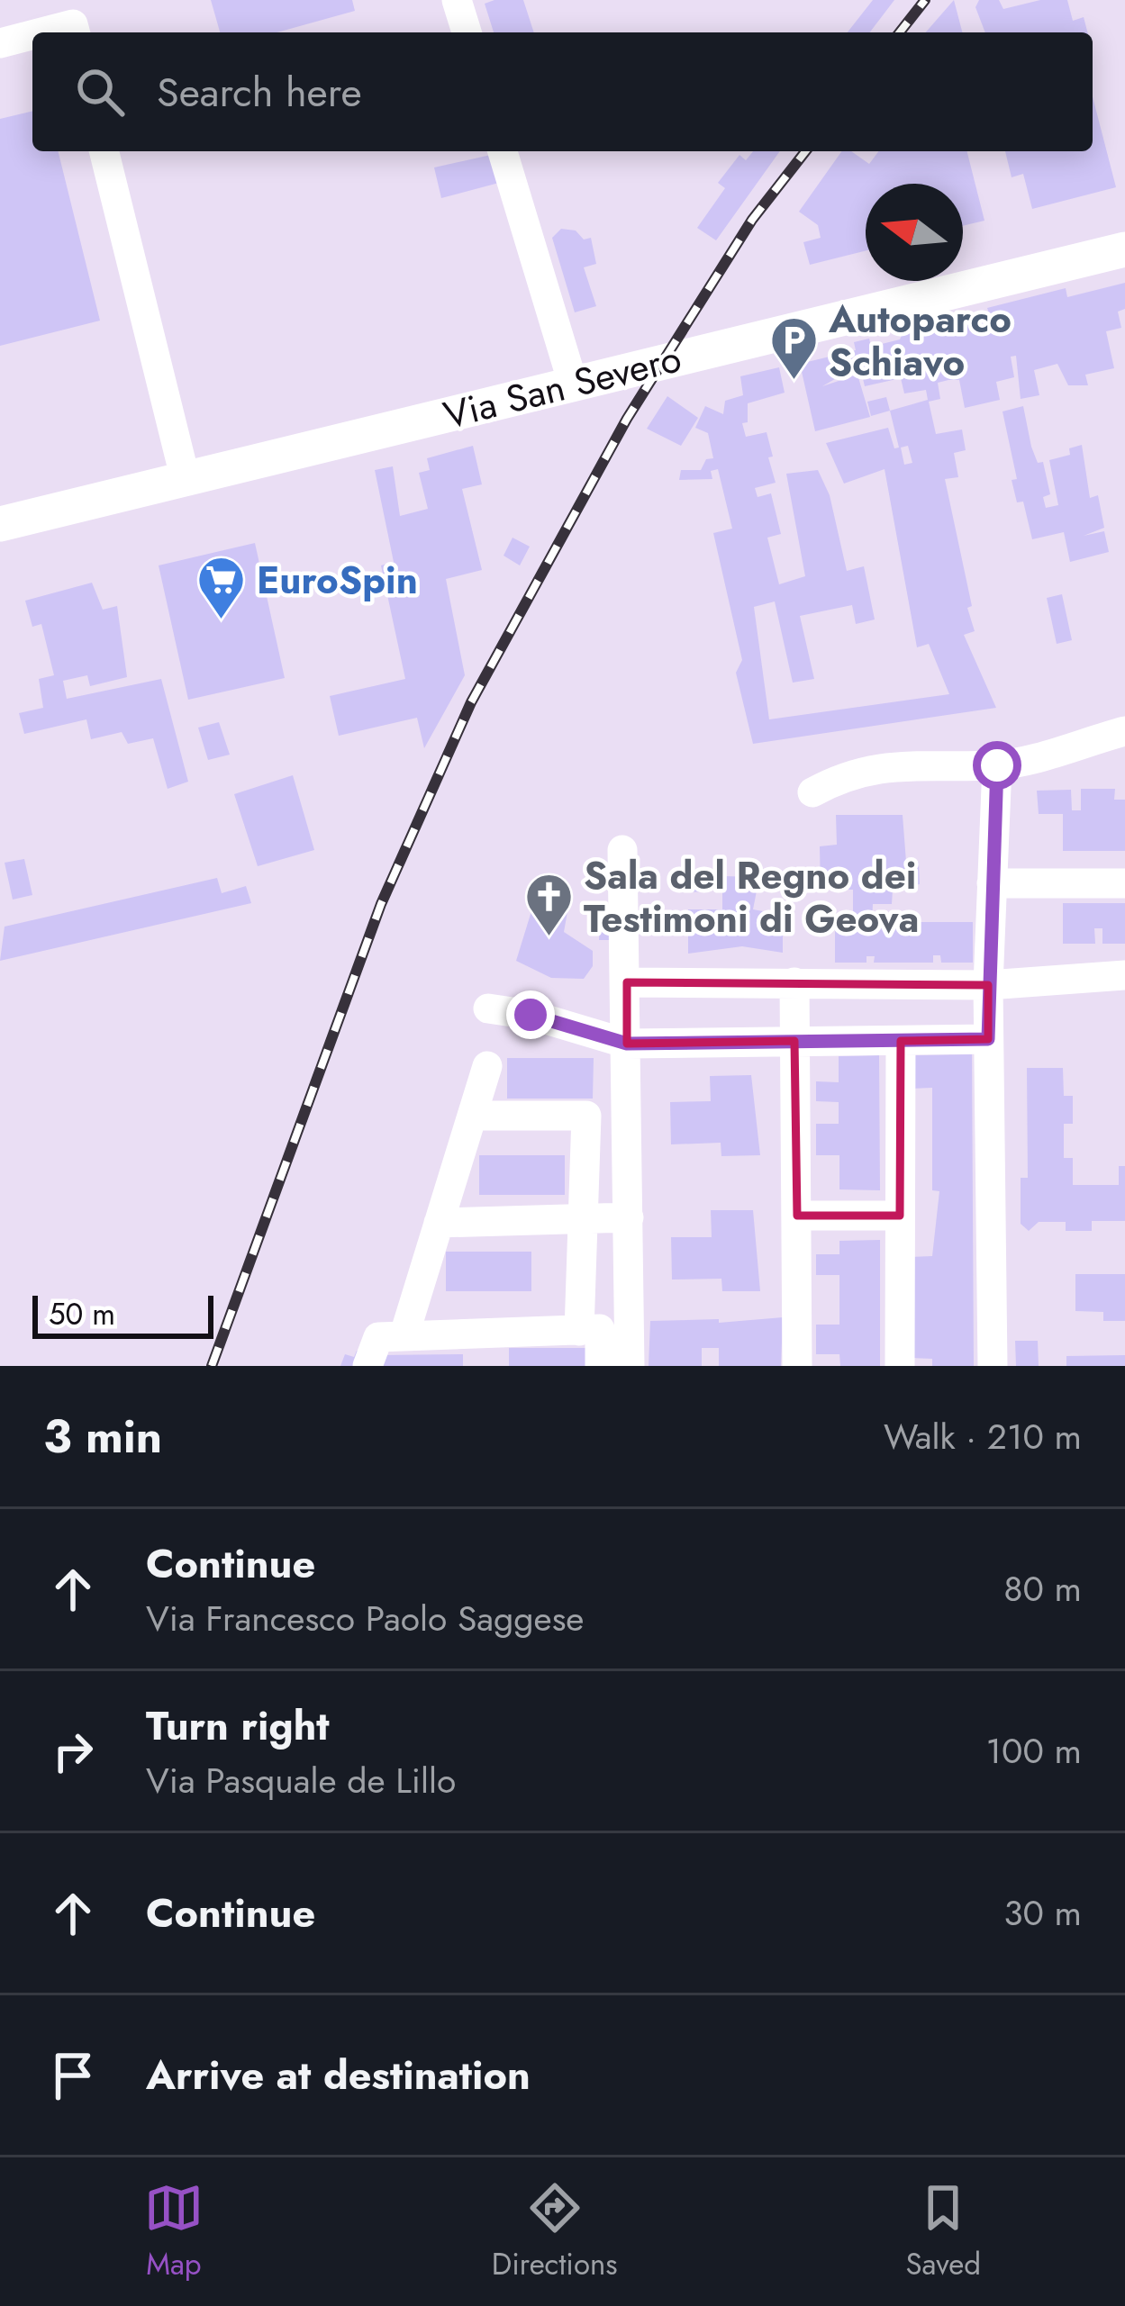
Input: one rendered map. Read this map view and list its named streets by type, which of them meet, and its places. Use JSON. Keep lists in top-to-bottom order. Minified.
{"streets":{"main road":["Via San Severo"]},"places":{"parking":["Autoparco Schiavo"],"supermarket":["EuroSpin"],"church":["Sala del Regno dei Testimoni di Geova"]},"scale_bar":"50 m","north":"left","page":{"search":"Search here","scale":"50 m","heading":["3 min","Walk · 210 m"],"list":[["Continue","Via Francesco Paolo Saggese","80 m"],["Turn right","Via Pasquale de Lillo","100 m"],["Continue","30 m"],"Arrive at destination"],"nav":["Map","Directions","Saved"]}}
